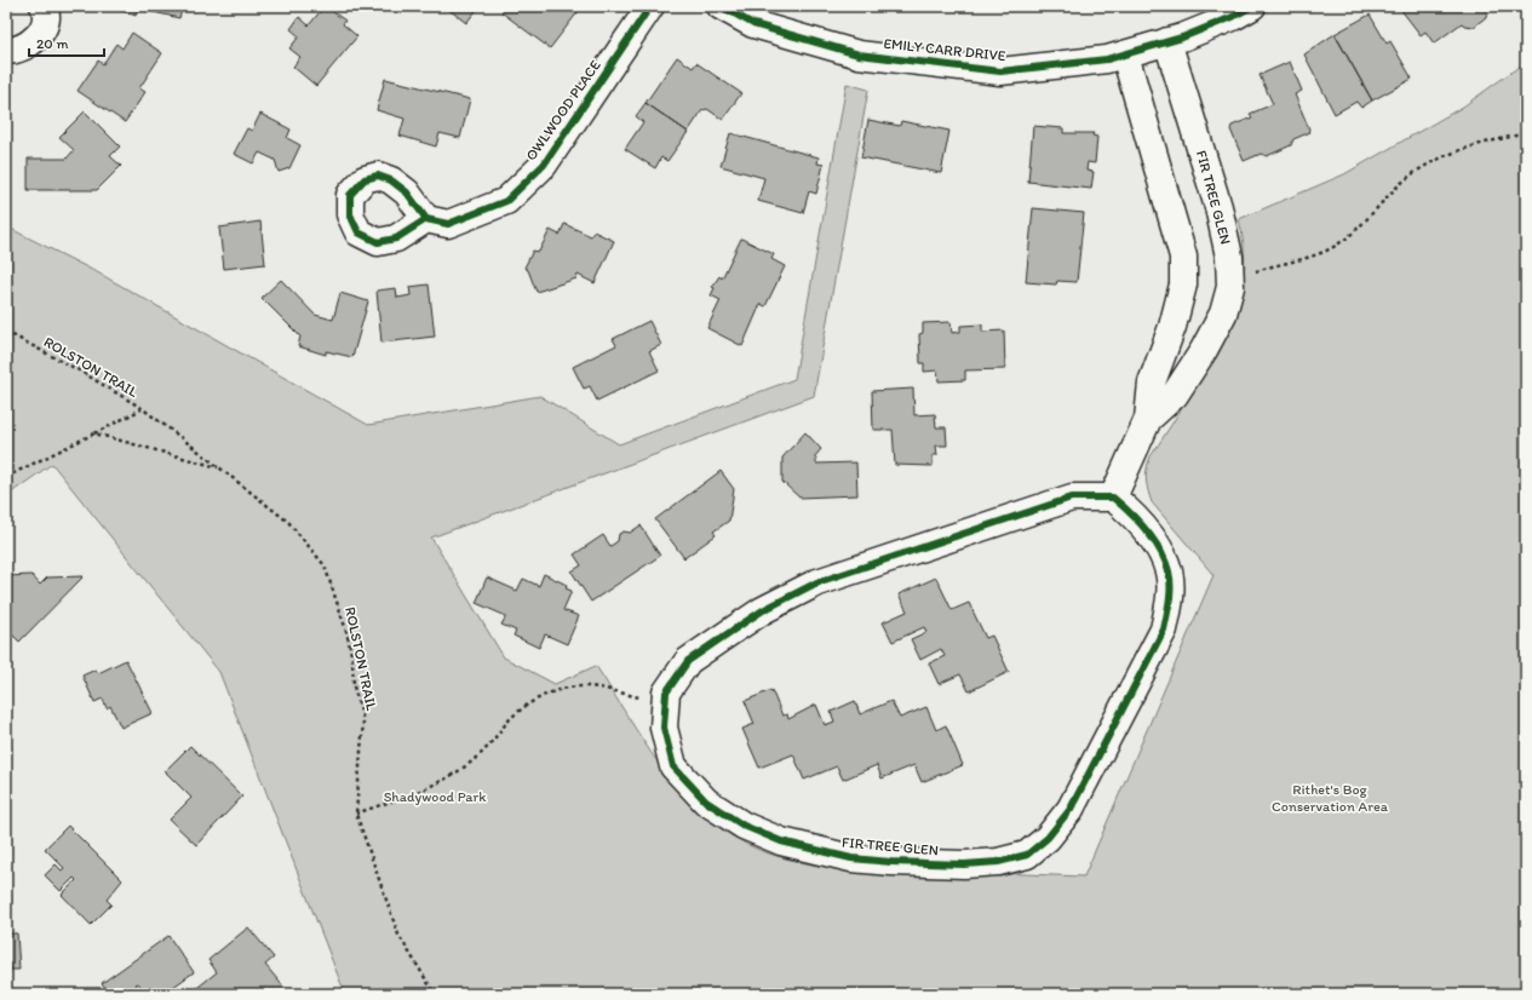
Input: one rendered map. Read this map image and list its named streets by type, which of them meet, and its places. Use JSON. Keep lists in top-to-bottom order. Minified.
{"streets":{"street":["EMILY CARR DRIVE","OWLWOOD PLACE","FIR TREE GLEN"],"path":["ROLSTON TRAIL"]},"crossings":[["EMILY CARR DRIVE","FIR TREE GLEN"]],"parks":["Rithet's Bog Conservation Area","Shadywood Park"],"scale_bar":"20 m"}
